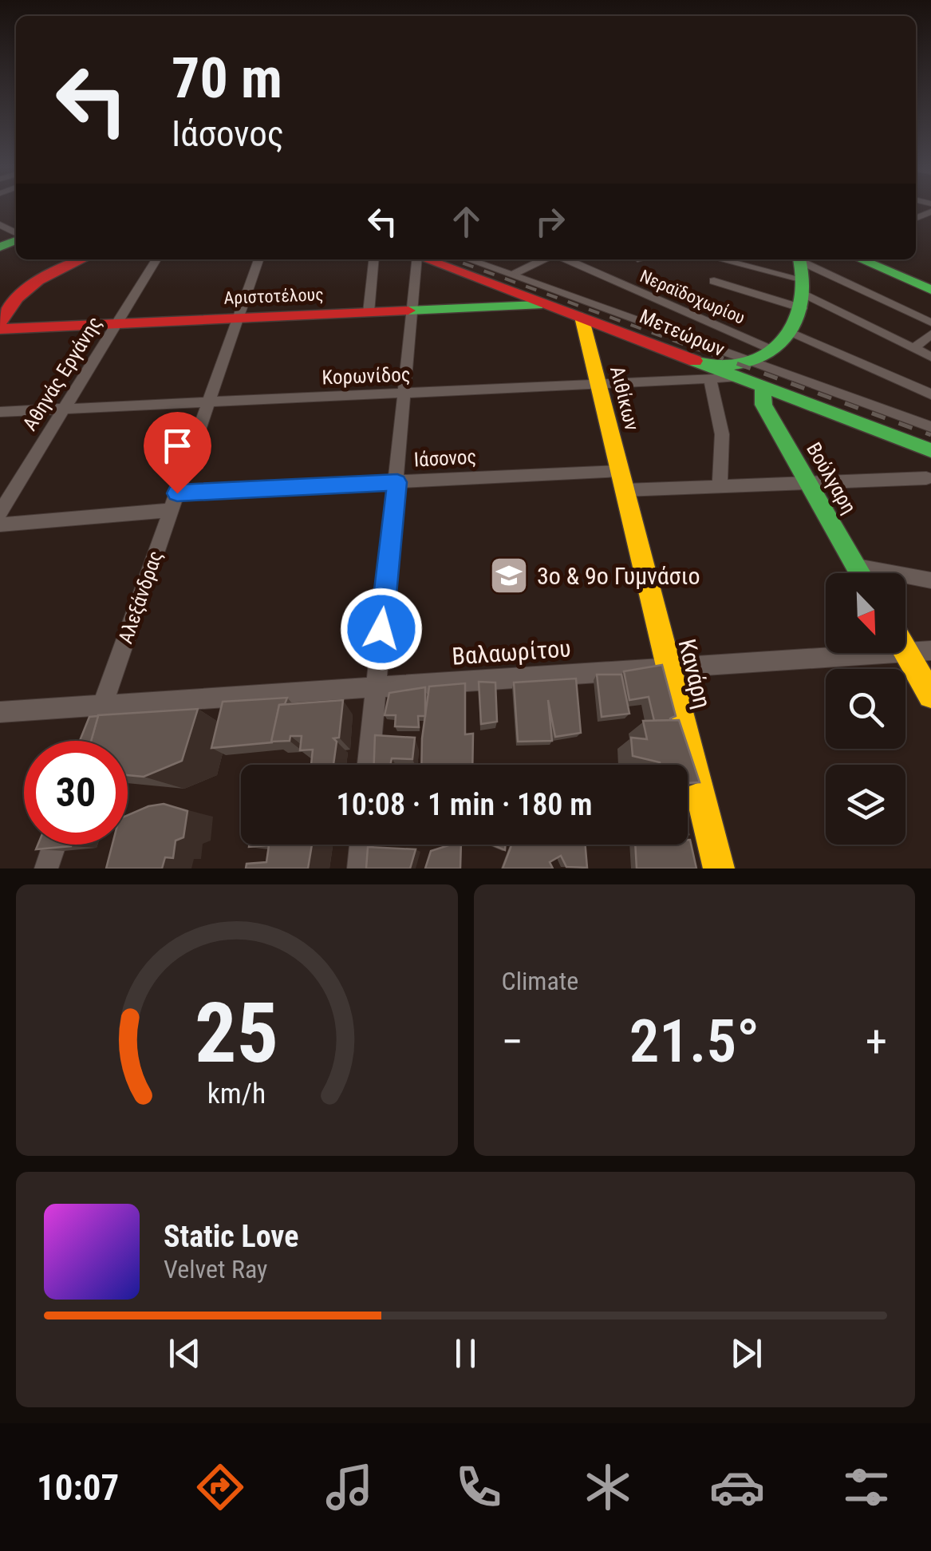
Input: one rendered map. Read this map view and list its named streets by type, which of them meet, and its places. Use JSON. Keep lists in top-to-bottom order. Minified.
{"streets":{"street":["Αριστοτέλους","Νεραϊδοχωρίου","Μετεώρων","Αθηνάς Εργάνης","Κορωνίδος","Αιθίκων","Ιάσονος","Βούλγαρη","Αλεξάνδρας","Βαλαωρίτου","Κανάρη"]},"crossings":[["Αριστοτέλους","Μετεώρων"],["Αριστοτέλους","Αθηνάς Εργάνης"],["Αριστοτέλους","Αλεξάνδρας"],["Μετεώρων","Κορωνίδος"],["Μετεώρων","Αιθίκων"],["Μετεώρων","Βούλγαρη"],["Αθηνάς Εργάνης","Κορωνίδος"],["Κορωνίδος","Αιθίκων"],["Κορωνίδος","Αλεξάνδρας"],["Αιθίκων","Ιάσονος"],["Αιθίκων","Κανάρη"],["Ιάσονος","Αλεξάνδρας"],["Αλεξάνδρας","Βαλαωρίτου"],["Βαλαωρίτου","Κανάρη"]],"places":{"school or university":["3ο & 9ο Γυμνάσιο"]},"north":"bottom right","page":{"turn":["70 m","Ιάσονος"],"limit":"30","trip":"10:08 · 1 min · 180 m","tile":"Climate","heat":["−","21.5°","+"],"song":["Static Love","Velvet Ray"],"tabs":"10:07","gauge":["25","km/h"]}}
